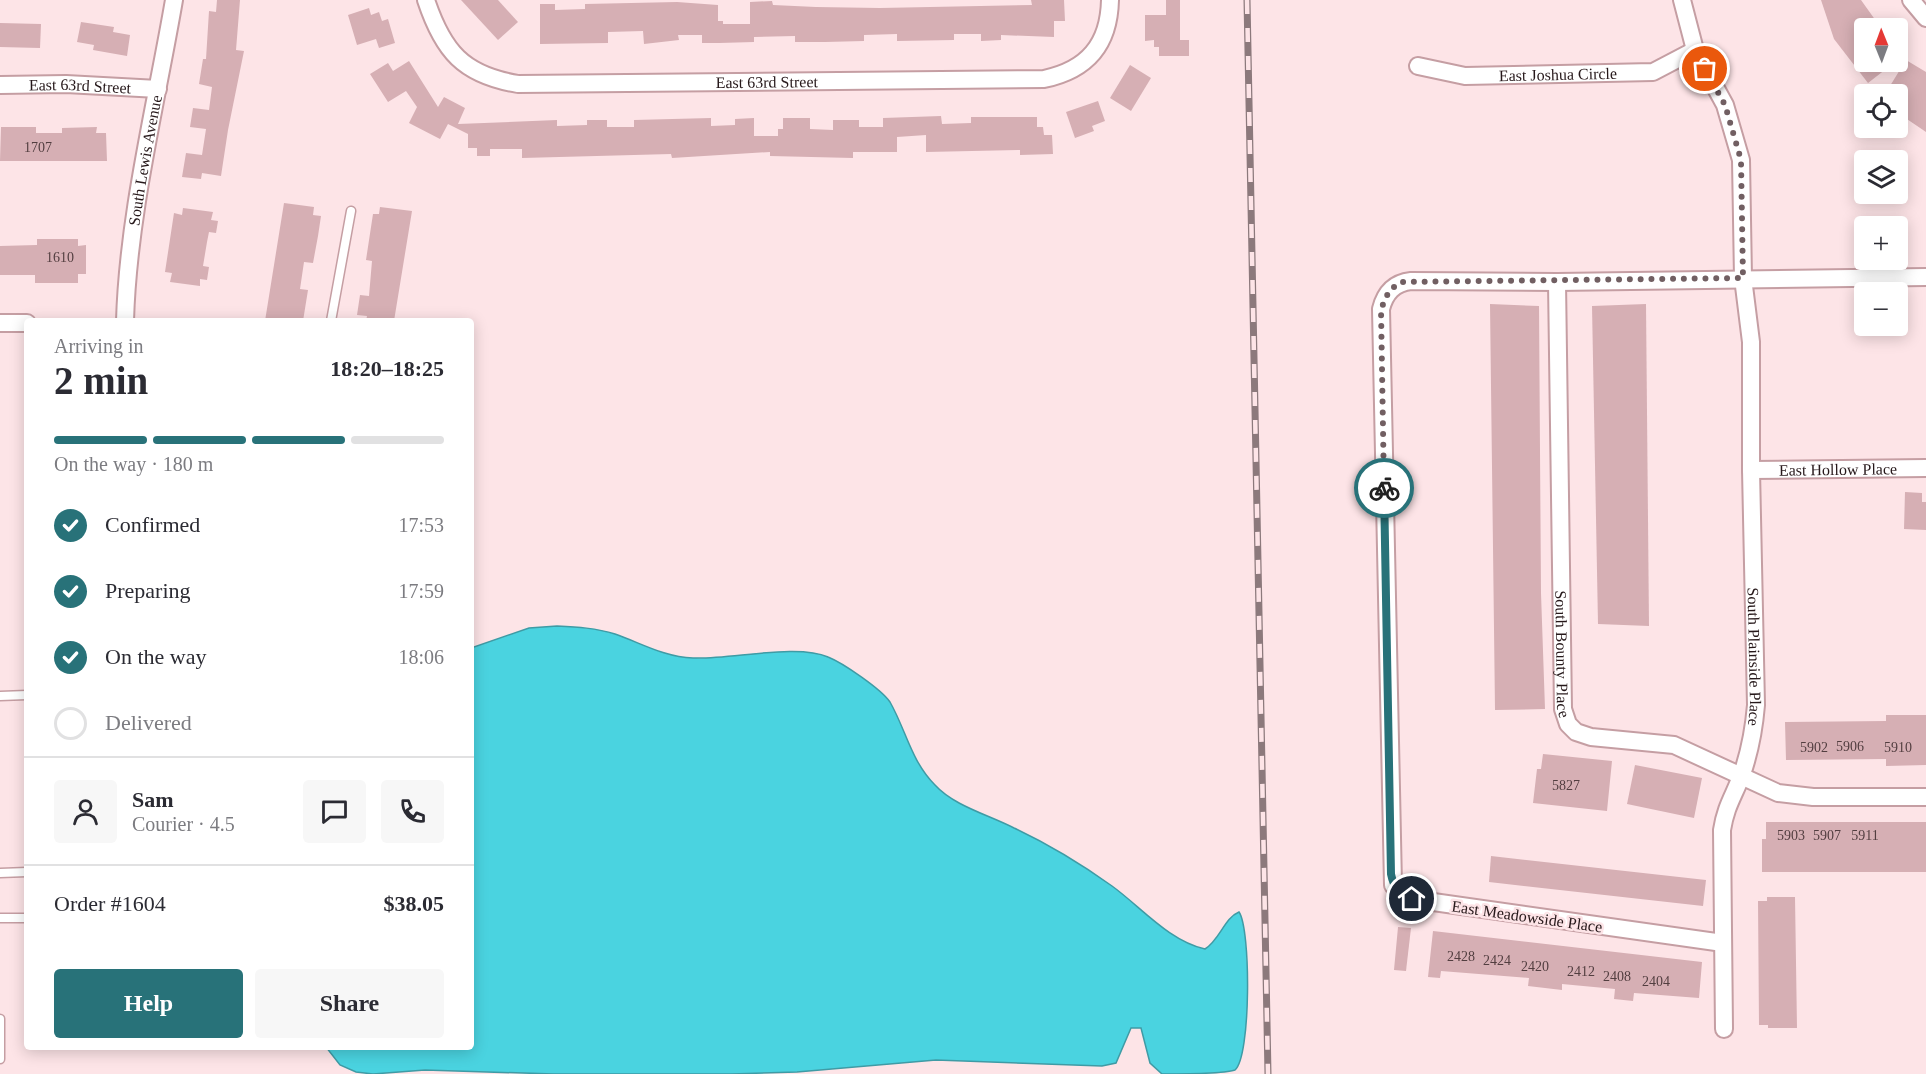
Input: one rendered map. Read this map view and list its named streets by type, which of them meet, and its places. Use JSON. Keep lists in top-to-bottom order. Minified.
{"streets":{"street":["East Joshua Circle","East 63rd Street","South Lewis Avenue","East Hollow Place","South Bounty Place","South Plainside Place","East Meadowside Place"]},"crossings":[["East Joshua Circle","South Plainside Place"],["East 63rd Street","South Lewis Avenue"],["East Hollow Place","South Plainside Place"],["South Bounty Place","South Plainside Place"],["South Bounty Place","East Meadowside Place"],["South Plainside Place","East Meadowside Place"]],"house_numbers":["1707","1610","5906","5902","5910","5827","5903","5907","5911","2428","2424","2420","2412","2408","2404"],"north":"top","page":{"map_buttons":["+","−"],"heading":["2 min","Arriving in","18:20–18:25"],"panel":["Sam","Courier · 4.5","Order #1604","$38.05"],"bar":"On the way · 180 m","list":[["Confirmed","17:53"],["Preparing","17:59"],["On the way","18:06"],"Delivered"],"buttons":["Help","Share"]}}
